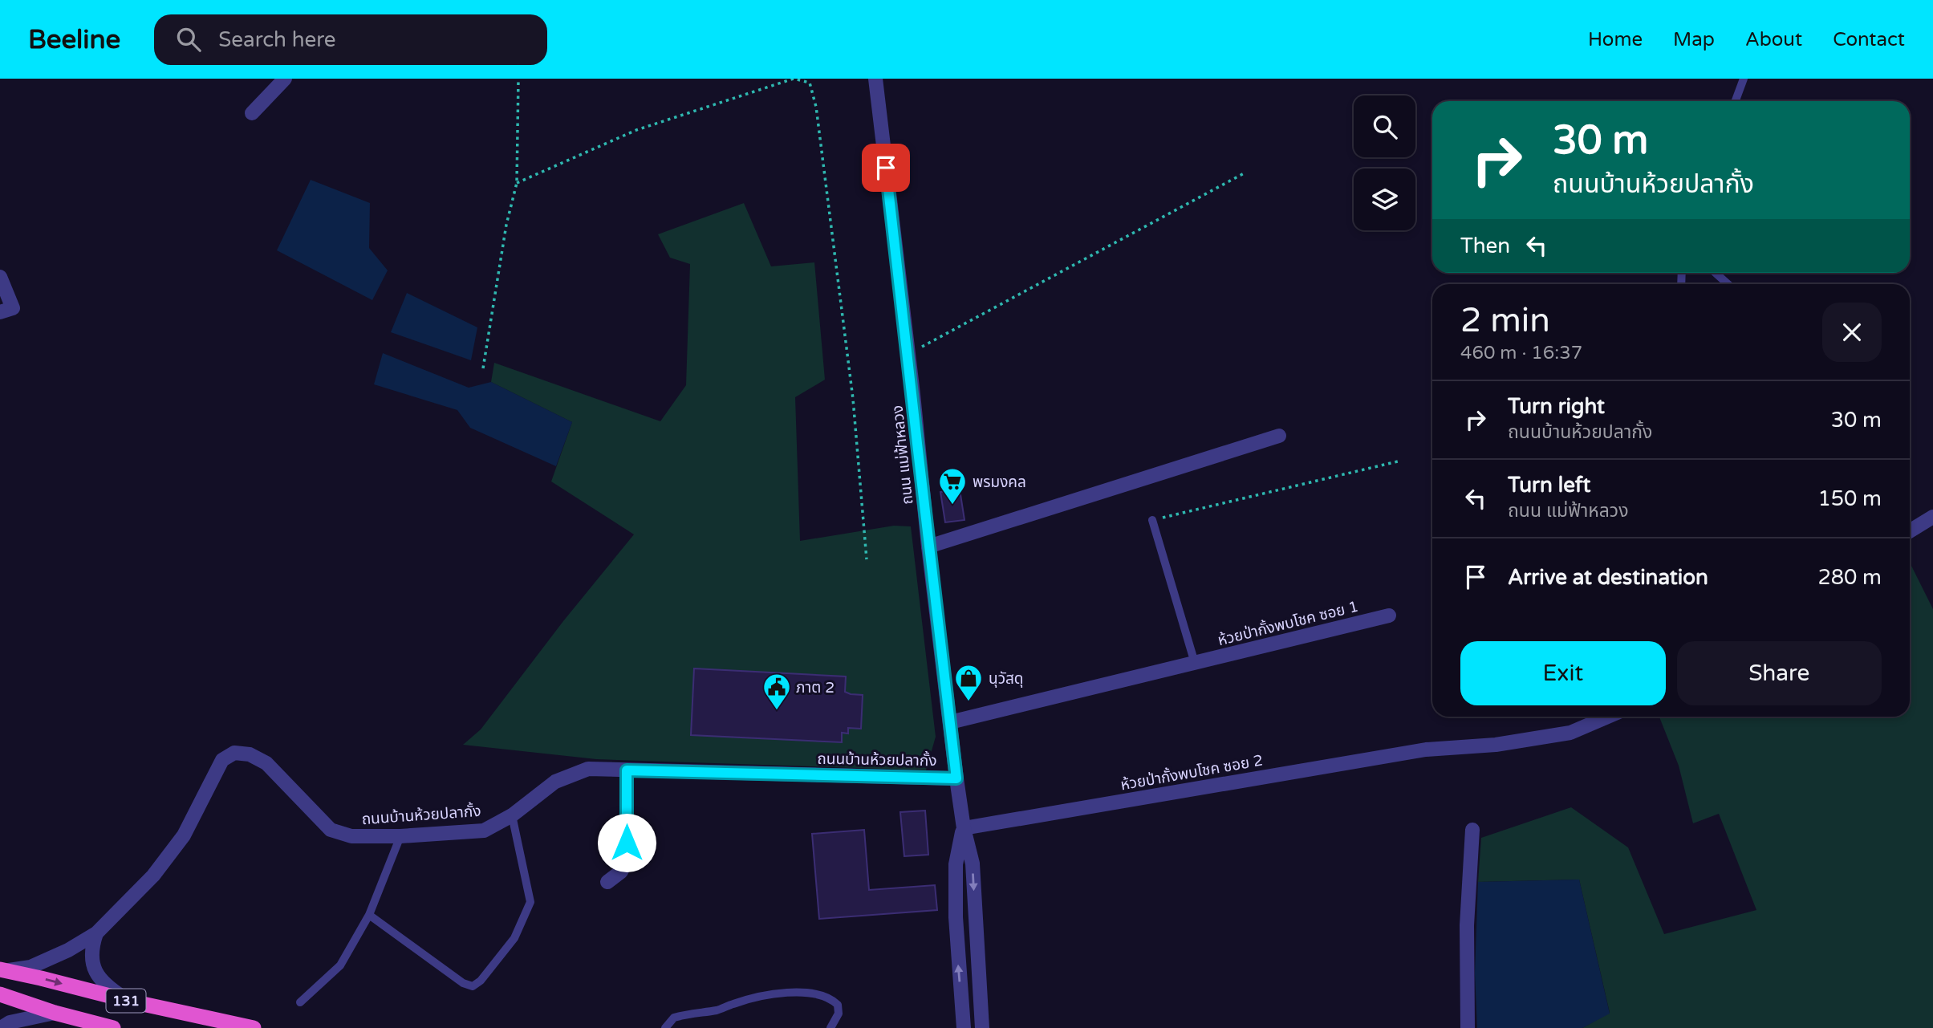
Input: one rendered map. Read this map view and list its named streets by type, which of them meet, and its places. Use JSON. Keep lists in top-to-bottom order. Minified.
{"streets":{"highway":["131"],"street":["ถนน แม่ฟ้าหลวง","ห้วยป่ากั้งพบโชค ซอย 1","ถนนบ้านห้วยปลากั้ง","ห้วยป่ากั้งพบโชค ซอย 2"]},"crossings":[["ถนน แม่ฟ้าหลวง","ห้วยป่ากั้งพบโชค ซอย 1"],["ถนน แม่ฟ้าหลวง","ถนนบ้านห้วยปลากั้ง"],["ถนน แม่ฟ้าหลวง","ห้วยป่ากั้งพบโชค ซอย 2"],["ถนนบ้านห้วยปลากั้ง","131"]],"places":{"supermarket":["พรมงคล"],"shop":["นุวัสดุ"],"public building":["ภาต 2"]},"page":{"header":"Beeline","search":"Search here","nav":["Home","Map","About","Contact"],"turn":["30 m","ถนนบ้านห้วยปลากั้ง"],"then":"Then","heading":["2 min","460 m · 16:37"],"list":[{"name":"Turn right","note":"ถนนบ้านห้วยปลากั้ง","value":"30 m"},{"name":"Turn left","note":"ถนน แม่ฟ้าหลวง","value":"150 m"},{"name":"Arrive at destination","value":"280 m"}],"buttons":["Exit","Share"]}}
